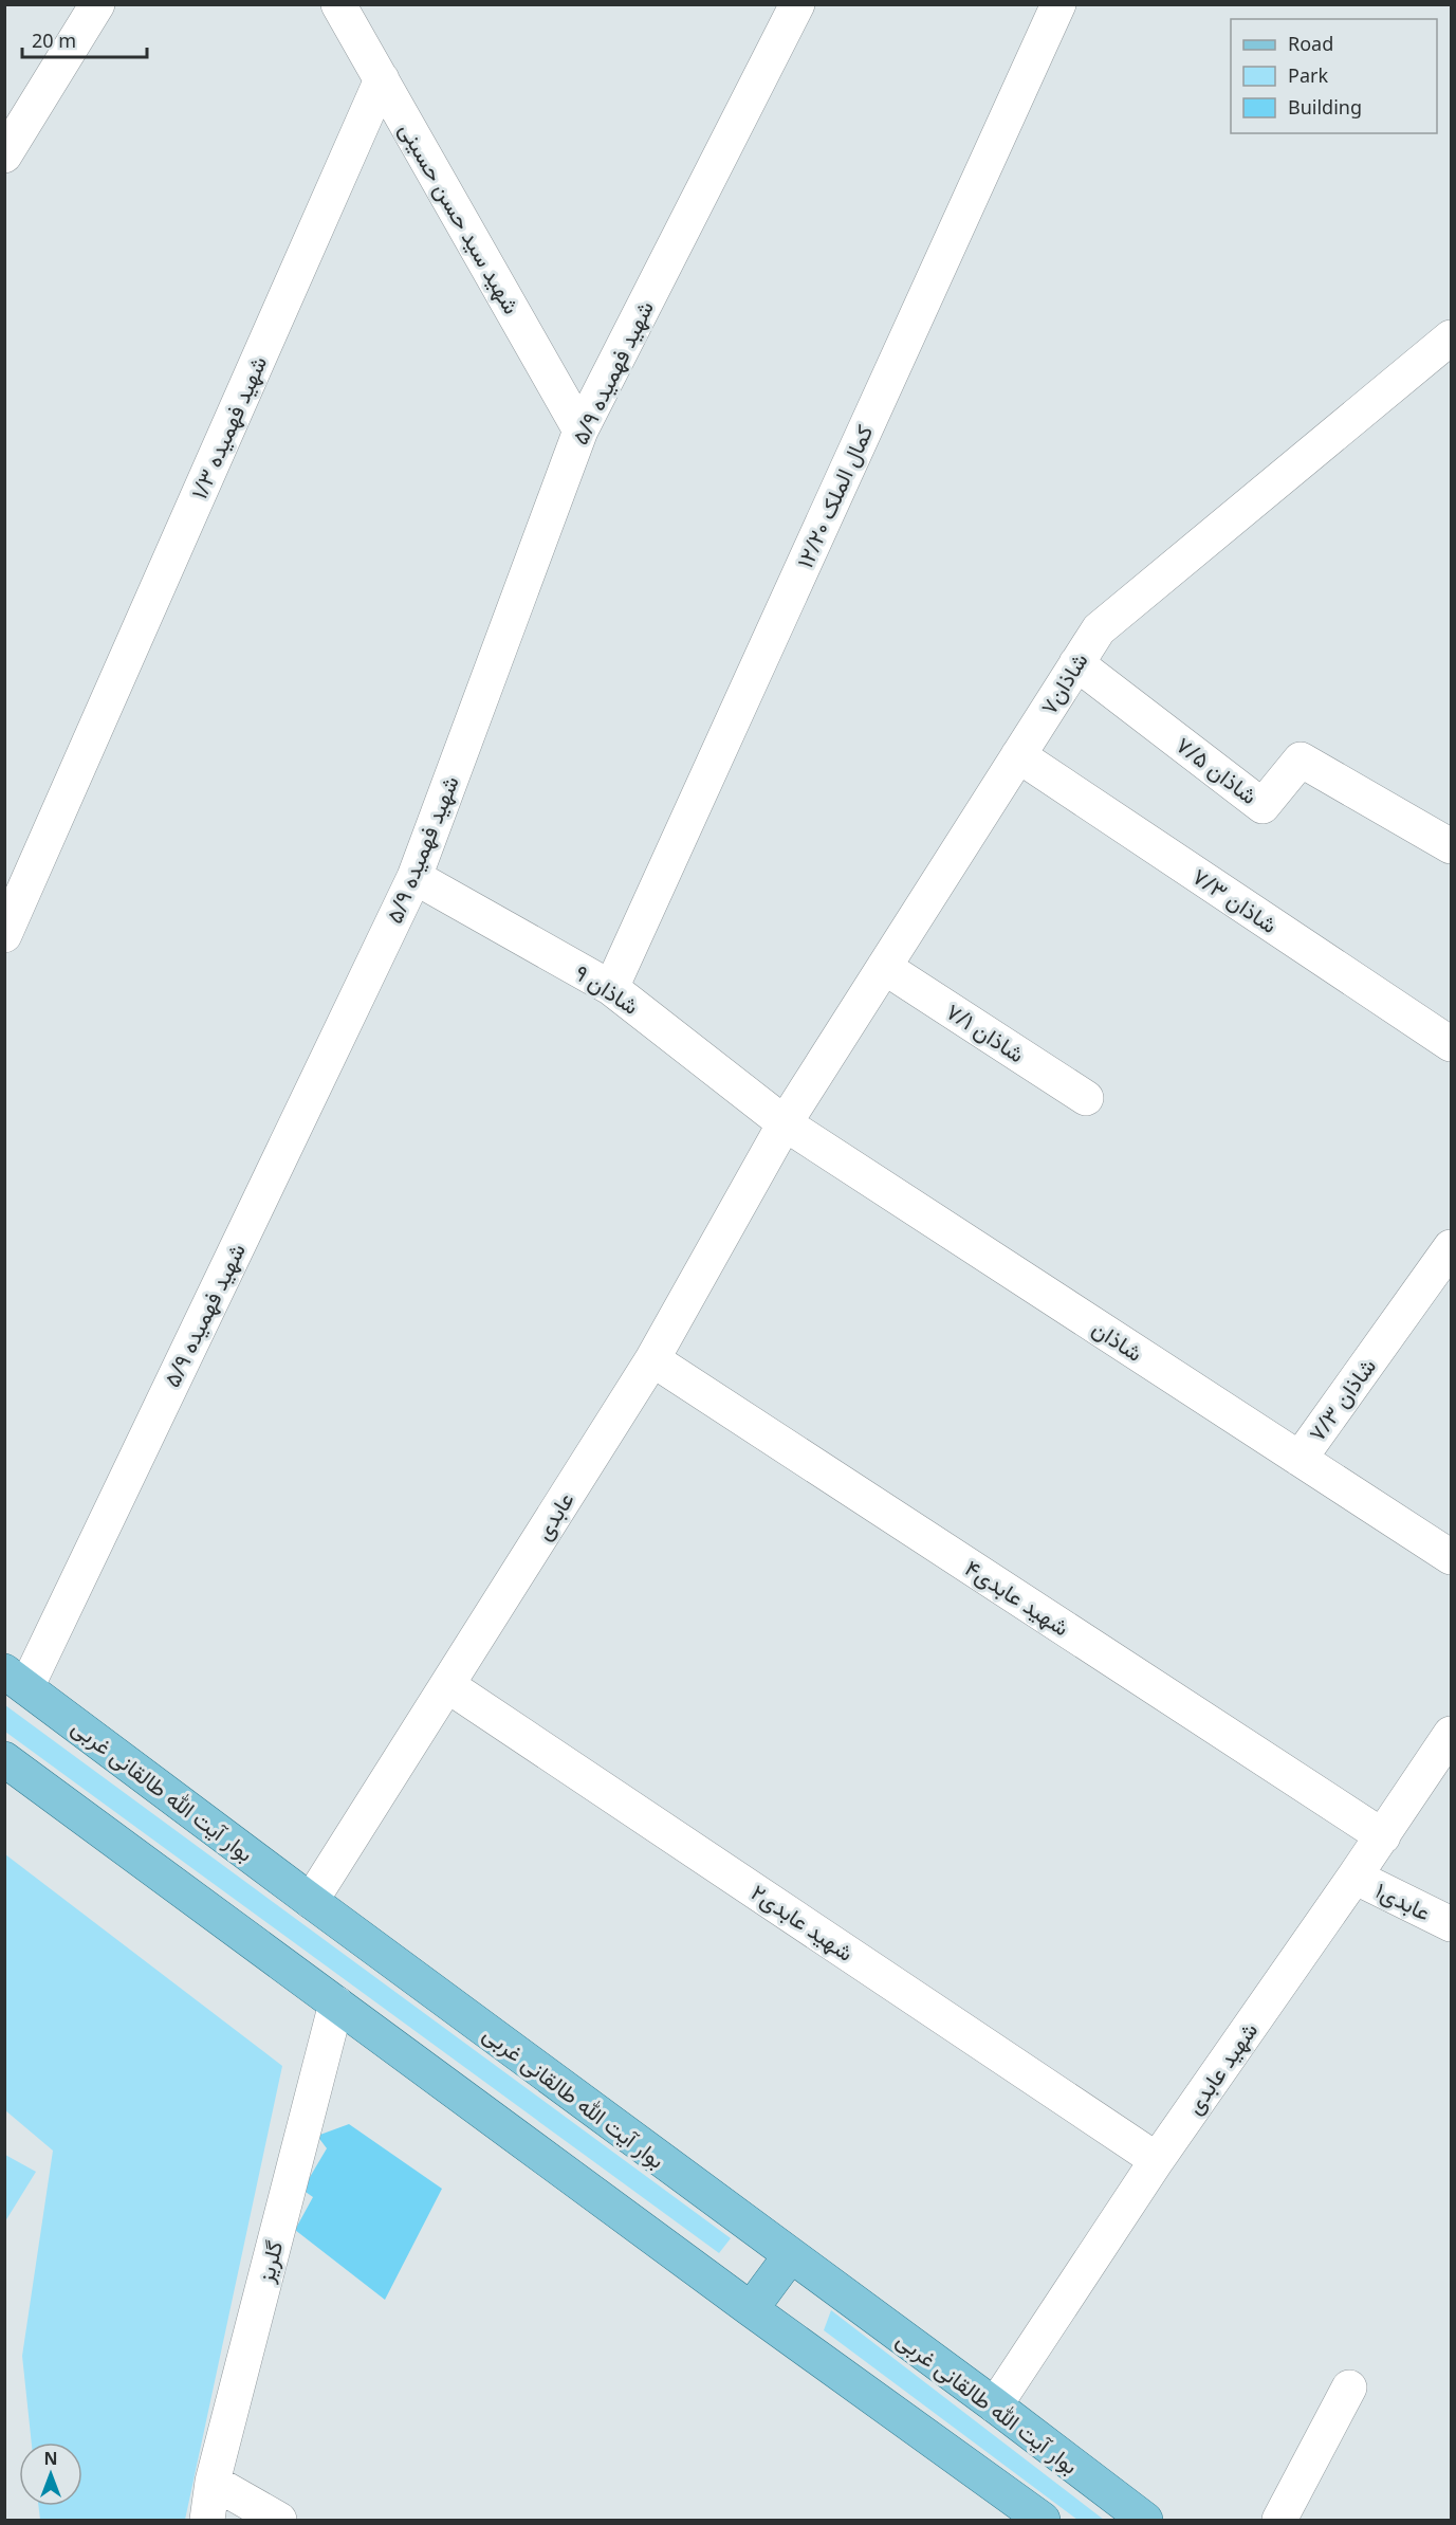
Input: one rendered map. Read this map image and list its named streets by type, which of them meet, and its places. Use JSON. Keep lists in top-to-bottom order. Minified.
{"streets":{"main road":["بوار آیت الله طالقانی غربی"],"street":["شهید سید حسن حسینی","شهید فهمیده ۵/۹","شهید فهمیده ۱/۳","کمال الملک ۱۲/۲۰","شاذان۷","شاذان ۷/۵","شاذان ۷/۳","شاذان ۹","شاذان ۷/۱","شاذان","عابدی","شهید عابدی۴","عابدی۱","شهید عابدی۲","شهید عابدی","گلریز"]},"crossings":[["شهید سید حسن حسینی","شهید فهمیده ۵/۹"],["شهید سید حسن حسینی","شهید فهمیده ۱/۳"],["شهید فهمیده ۵/۹","شاذان ۹"],["شهید فهمیده ۵/۹","بوار آیت الله طالقانی غربی"],["کمال الملک ۱۲/۲۰","شاذان ۹"],["شاذان۷","شاذان ۷/۵"],["شاذان۷","شاذان ۷/۳"],["شاذان۷","شاذان ۹"],["شاذان۷","شاذان ۷/۱"],["شاذان۷","شاذان"],["شاذان۷","عابدی"],["شاذان ۷/۳","شاذان"],["شاذان ۹","شاذان"],["شاذان ۹","عابدی"],["شاذان","عابدی"],["عابدی","شهید عابدی۴"],["عابدی","بوار آیت الله طالقانی غربی"],["عابدی","شهید عابدی۲"],["شهید عابدی۴","شهید عابدی"],["بوار آیت الله طالقانی غربی","شهید عابدی"],["عابدی۱","شهید عابدی"],["شهید عابدی۲","شهید عابدی"]],"legend":["Road","Park","Building"],"scale_bar":"20 m","north":"top"}
